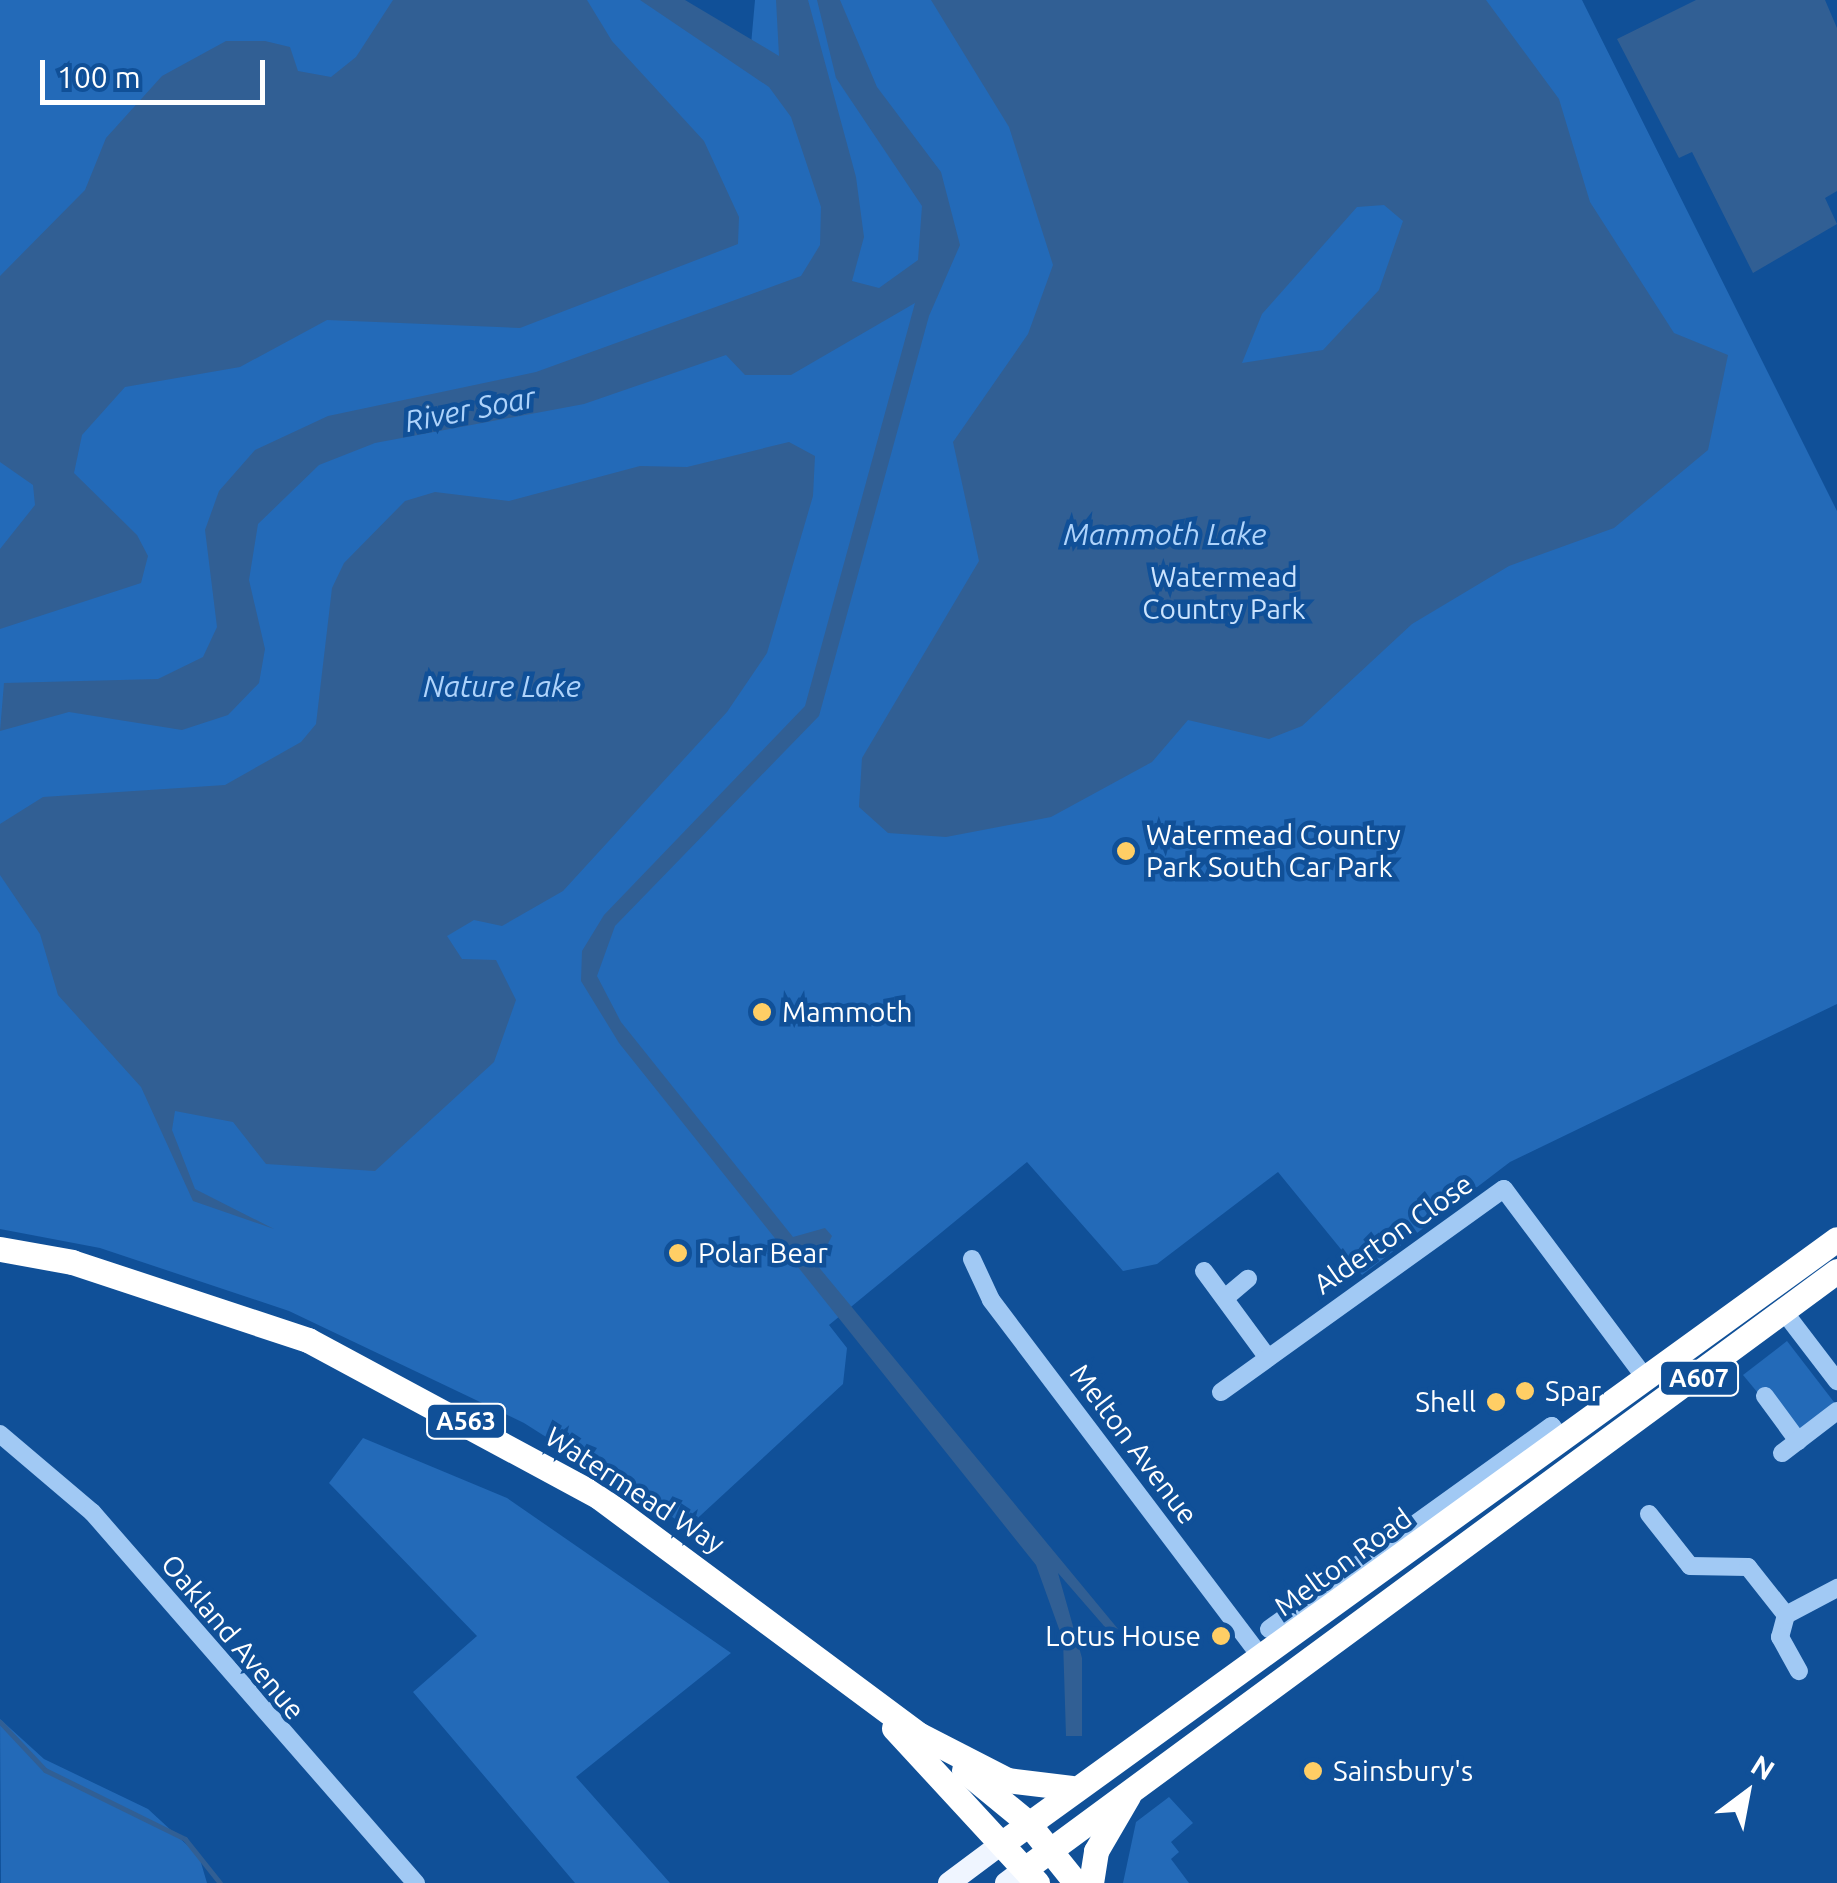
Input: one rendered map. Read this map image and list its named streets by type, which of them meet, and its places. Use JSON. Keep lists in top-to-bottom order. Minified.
{"streets":{"highway":["A607","A563","Watermead Way","Melton Road"],"street":["Alderton Close","Melton Avenue","Oakland Avenue"]},"crossings":[["Alderton Close","Melton Road"],["Melton Avenue","Melton Road"],["Watermead Way","Melton Road"]],"water":["River Soar","Mammoth Lake","Nature Lake"],"parks":["Watermead Country Park"],"places":["Watermead Country Park South Car Park","Mammoth","Polar Bear","Spar","Shell","Lotus House","Sainsbury's"],"scale_bar":"100 m","north":"top right"}
